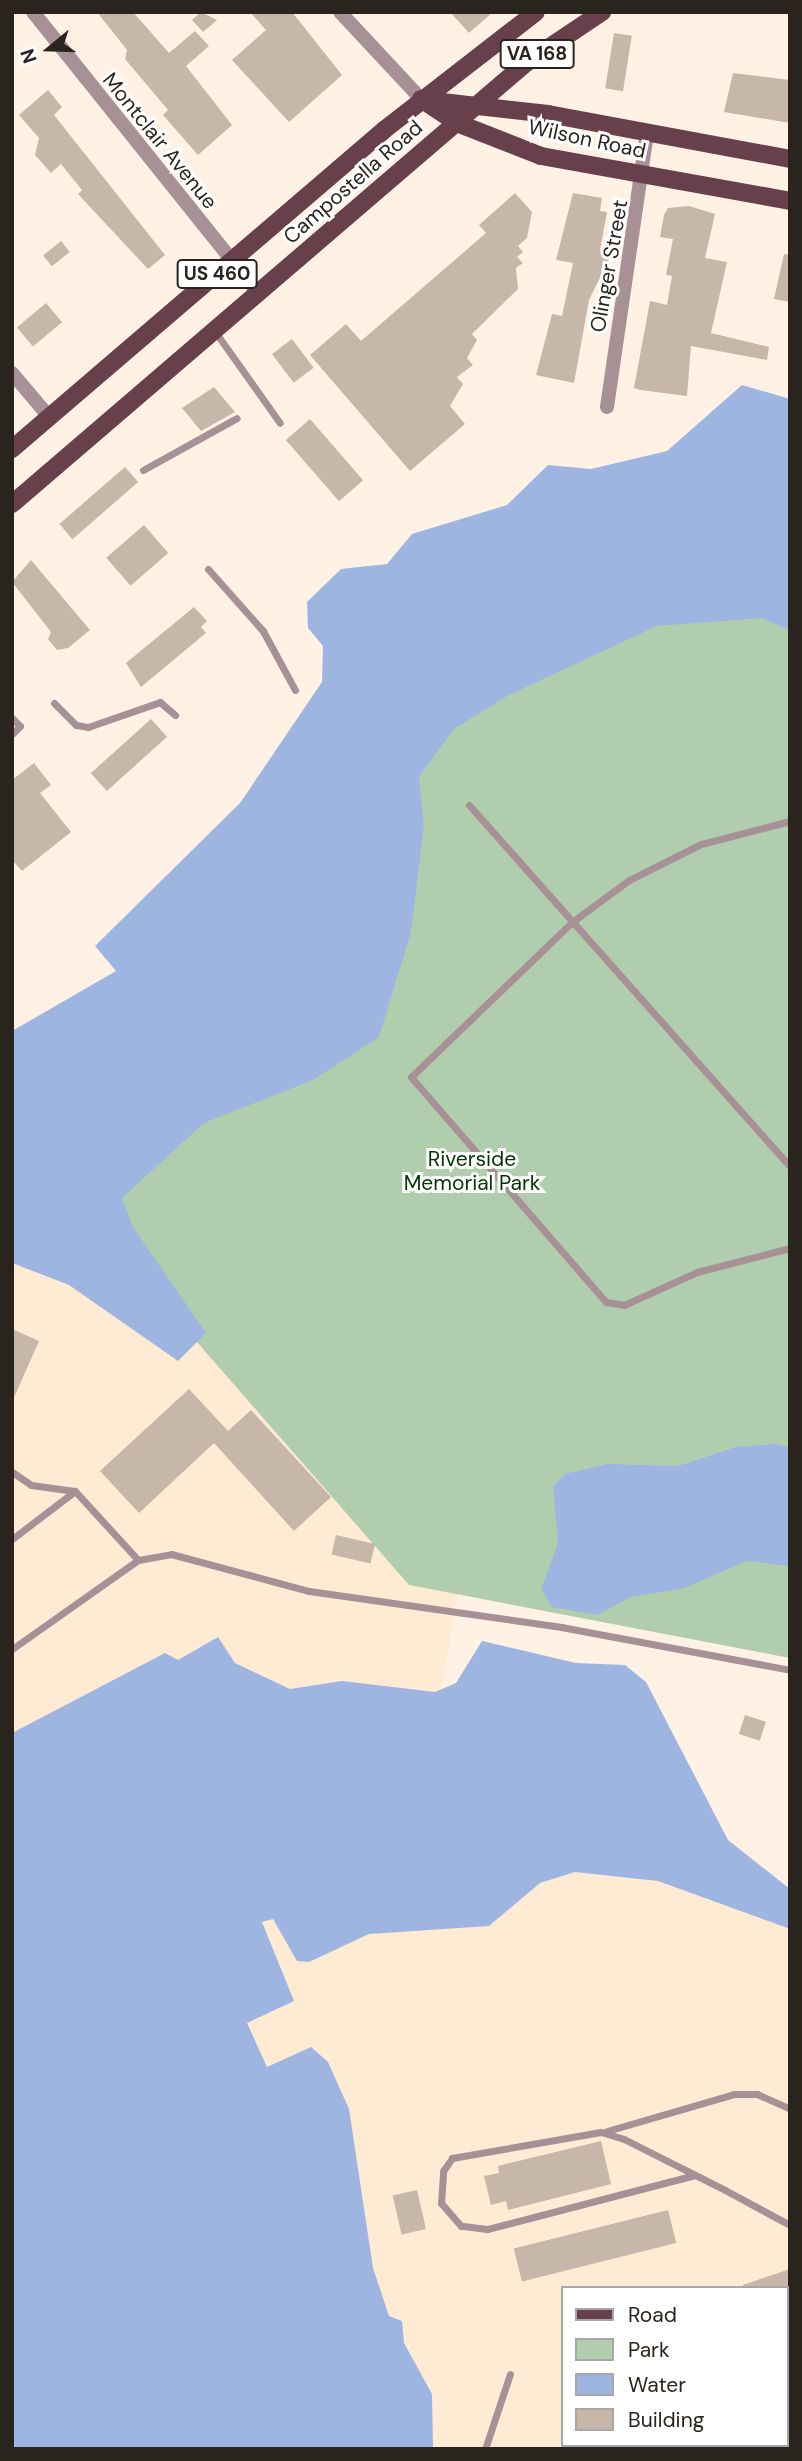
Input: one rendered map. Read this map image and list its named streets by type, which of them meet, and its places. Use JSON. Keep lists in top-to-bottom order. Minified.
{"streets":{"main road":["VA 168","Wilson Road","Campostella Road","US 460"],"street":["Montclair Avenue","Olinger Street"]},"crossings":[["Wilson Road","Campostella Road"],["Wilson Road","Olinger Street"],["Montclair Avenue","Campostella Road"]],"parks":["Riverside Memorial Park"],"legend":["Road","Park","Water","Building"],"north":"left"}
